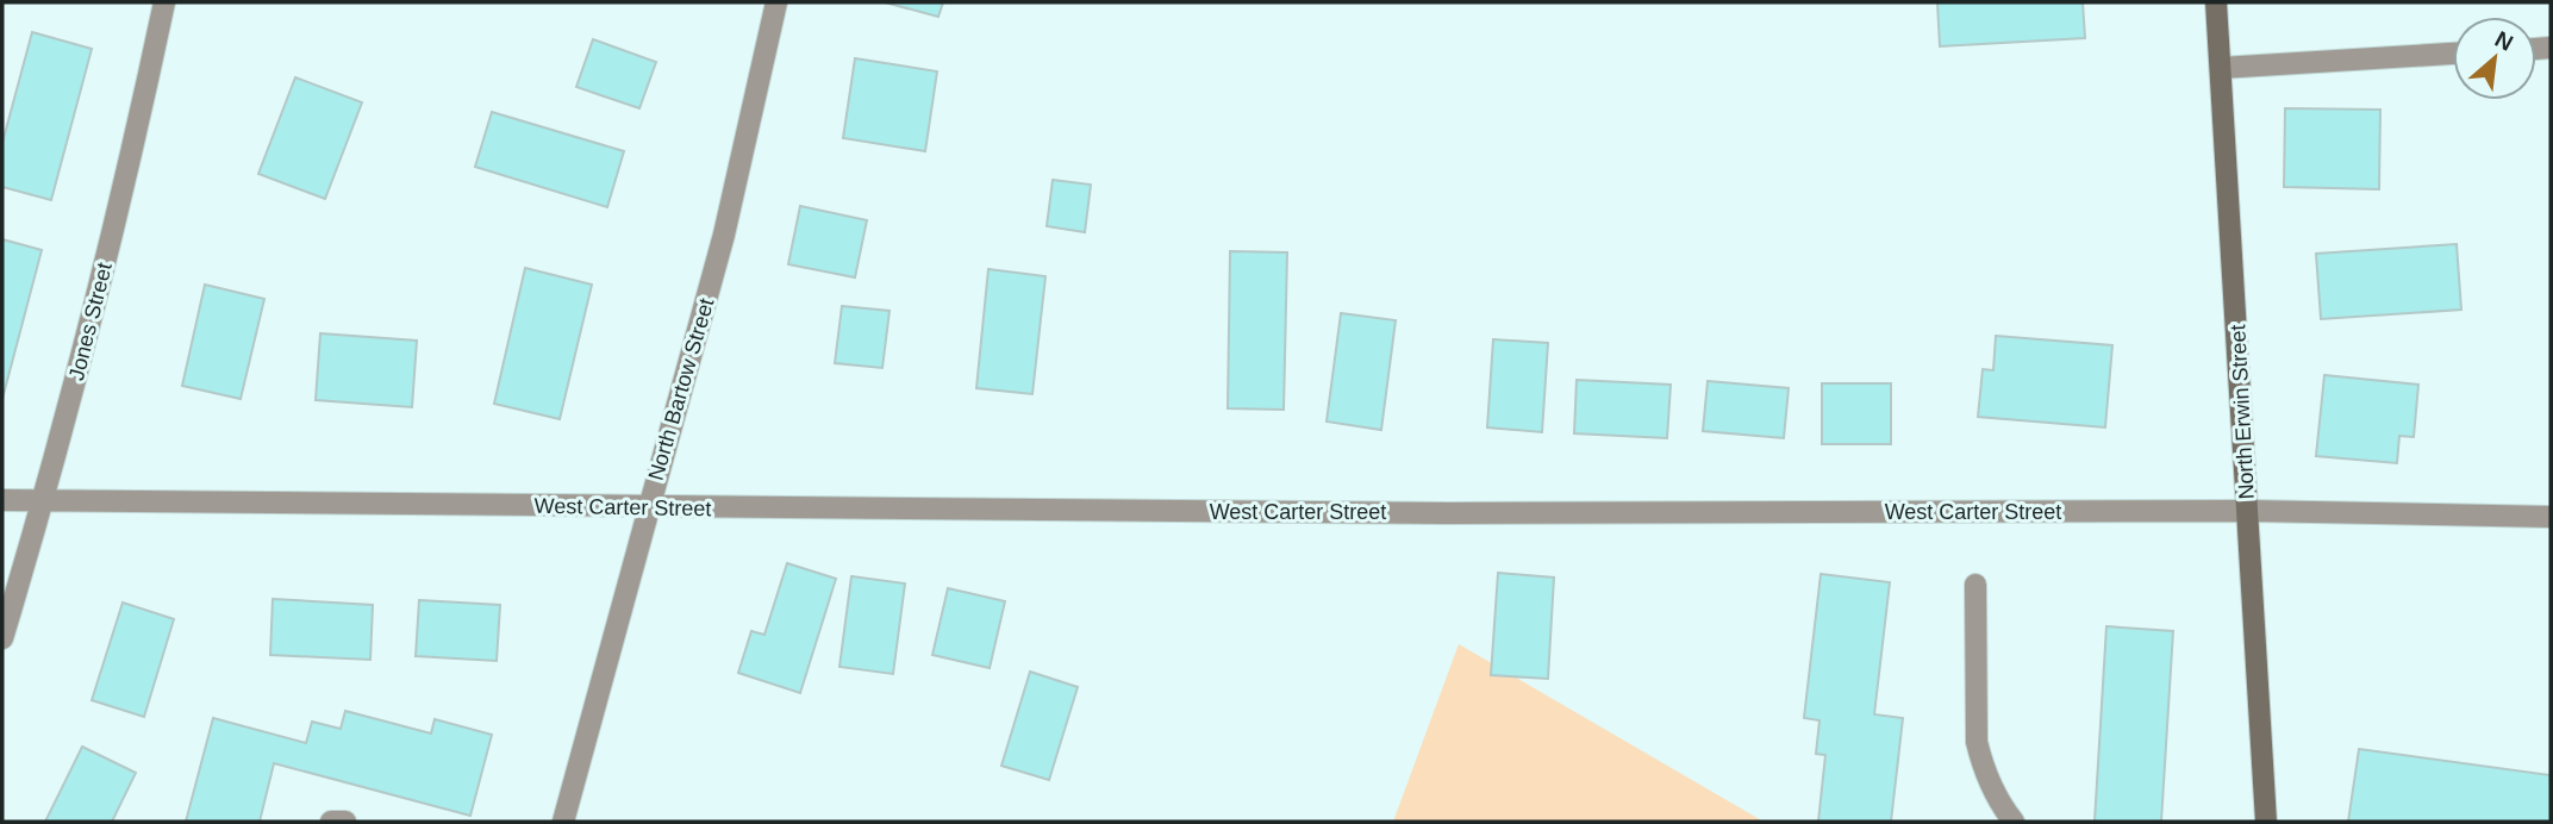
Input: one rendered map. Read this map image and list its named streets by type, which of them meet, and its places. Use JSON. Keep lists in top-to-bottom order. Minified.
{"streets":{"street":["Jones Street","North Bartow Street","North Erwin Street","West Carter Street"]},"crossings":[["Jones Street","West Carter Street"],["North Bartow Street","West Carter Street"],["North Erwin Street","West Carter Street"]],"north":"top right"}
